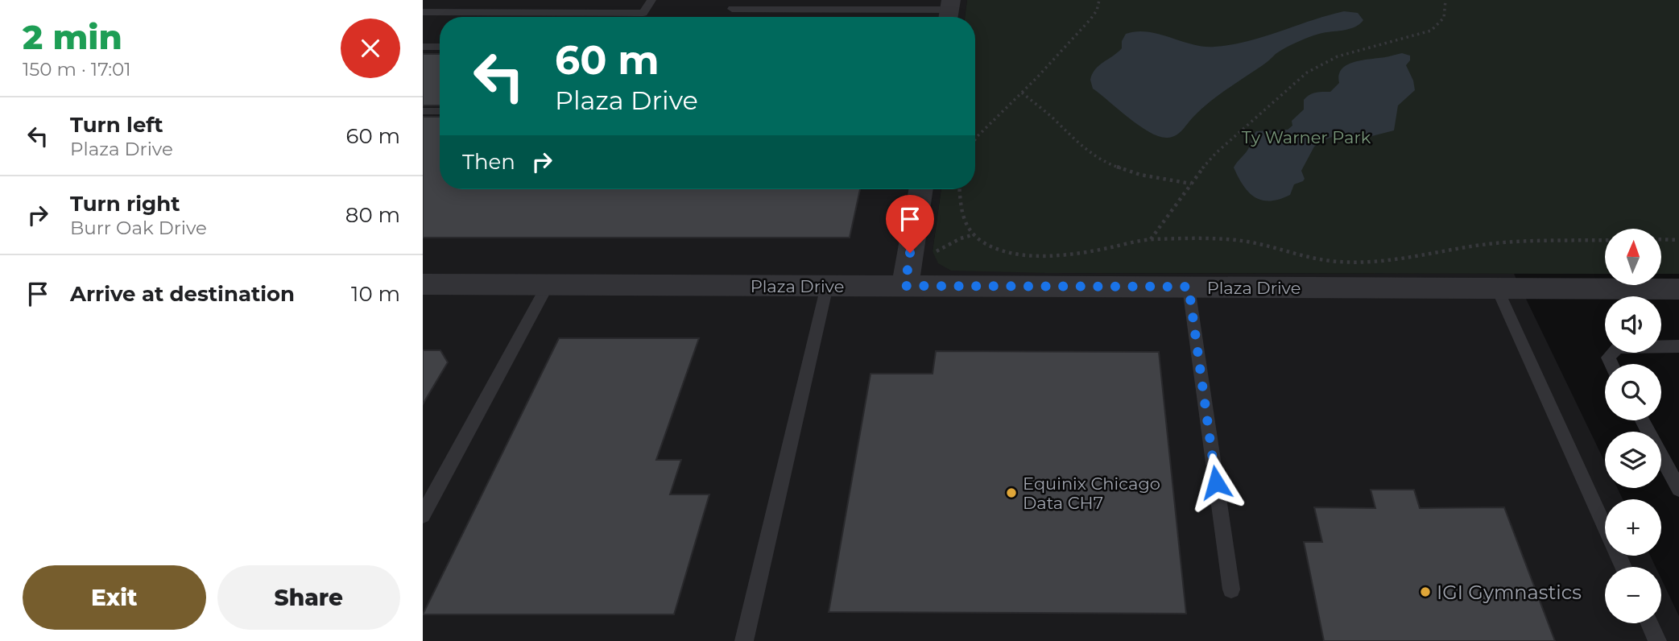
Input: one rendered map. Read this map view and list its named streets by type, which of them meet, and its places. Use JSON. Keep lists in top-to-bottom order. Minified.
{"streets":{"street":["Plaza Drive"]},"parks":["Ty Warner Park"],"places":["Equinix Chicago Data CH7","IGI Gymnastics"],"north":"top","page":{"heading":["2 min","150 m · 17:01"],"turn":["60 m","Plaza Drive"],"list":[{"name":"Turn left","note":"Plaza Drive","value":"60 m"},{"name":"Turn right","note":"Burr Oak Drive","value":"80 m"},{"name":"Arrive at destination","value":"10 m"}],"then":"Then","map_buttons":["+","−"],"buttons":["Exit","Share"]}}
